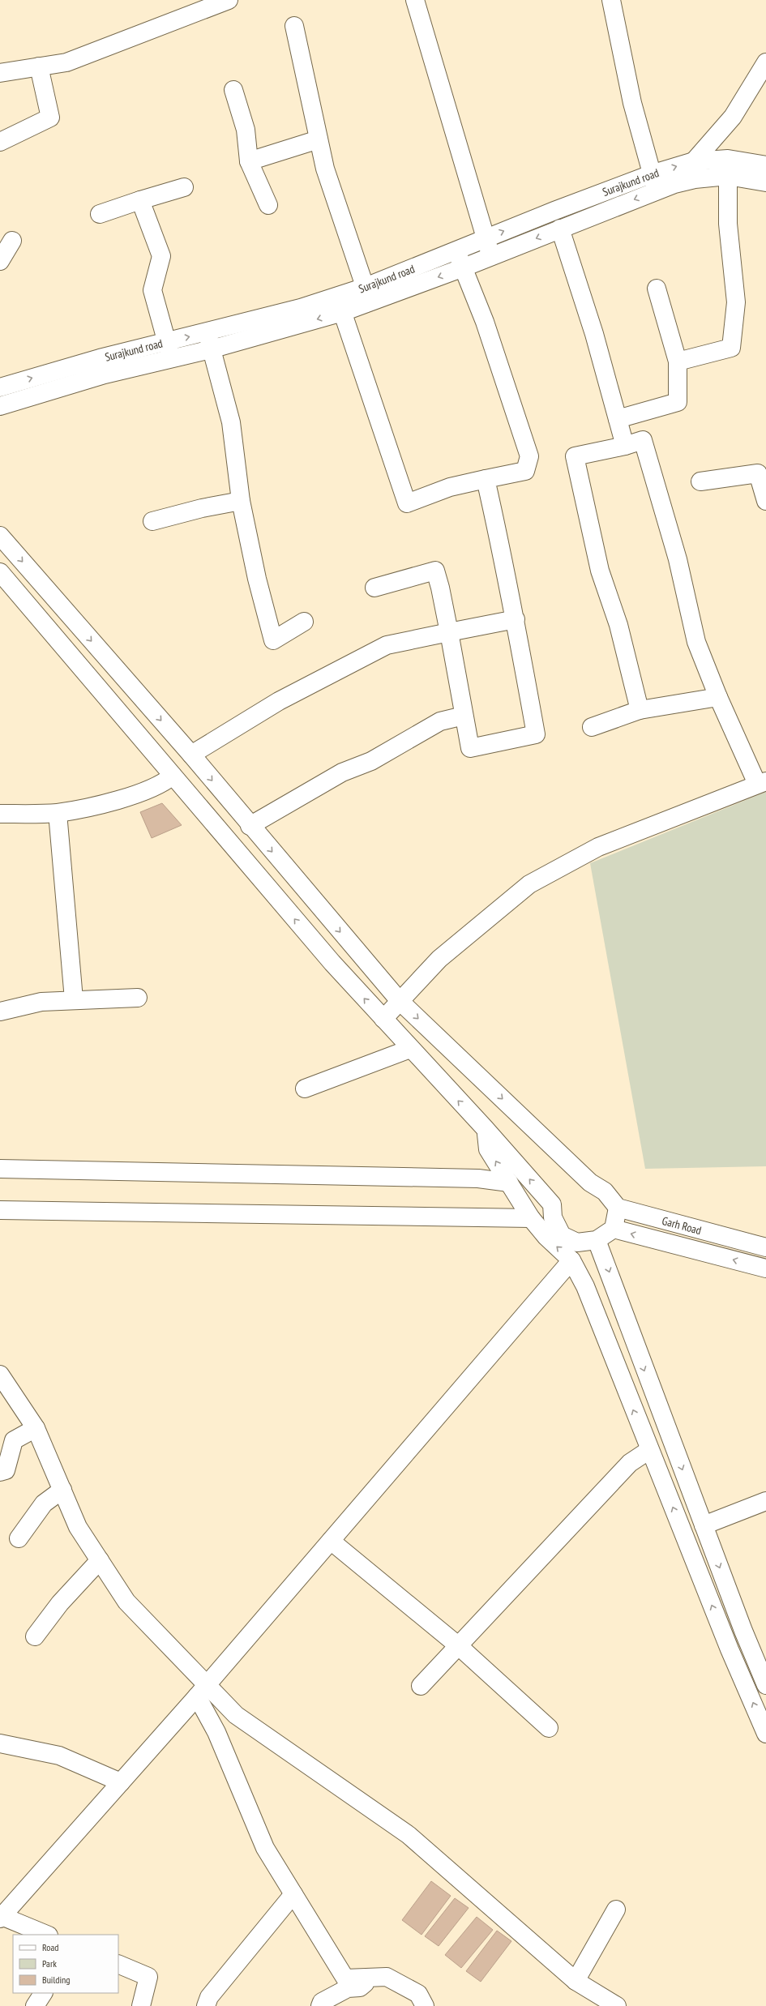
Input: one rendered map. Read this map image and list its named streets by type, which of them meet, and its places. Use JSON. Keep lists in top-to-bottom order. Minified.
{"streets":{"street":["Surajkund road","Garh Road"]},"legend":["Road","Park","Building"]}
